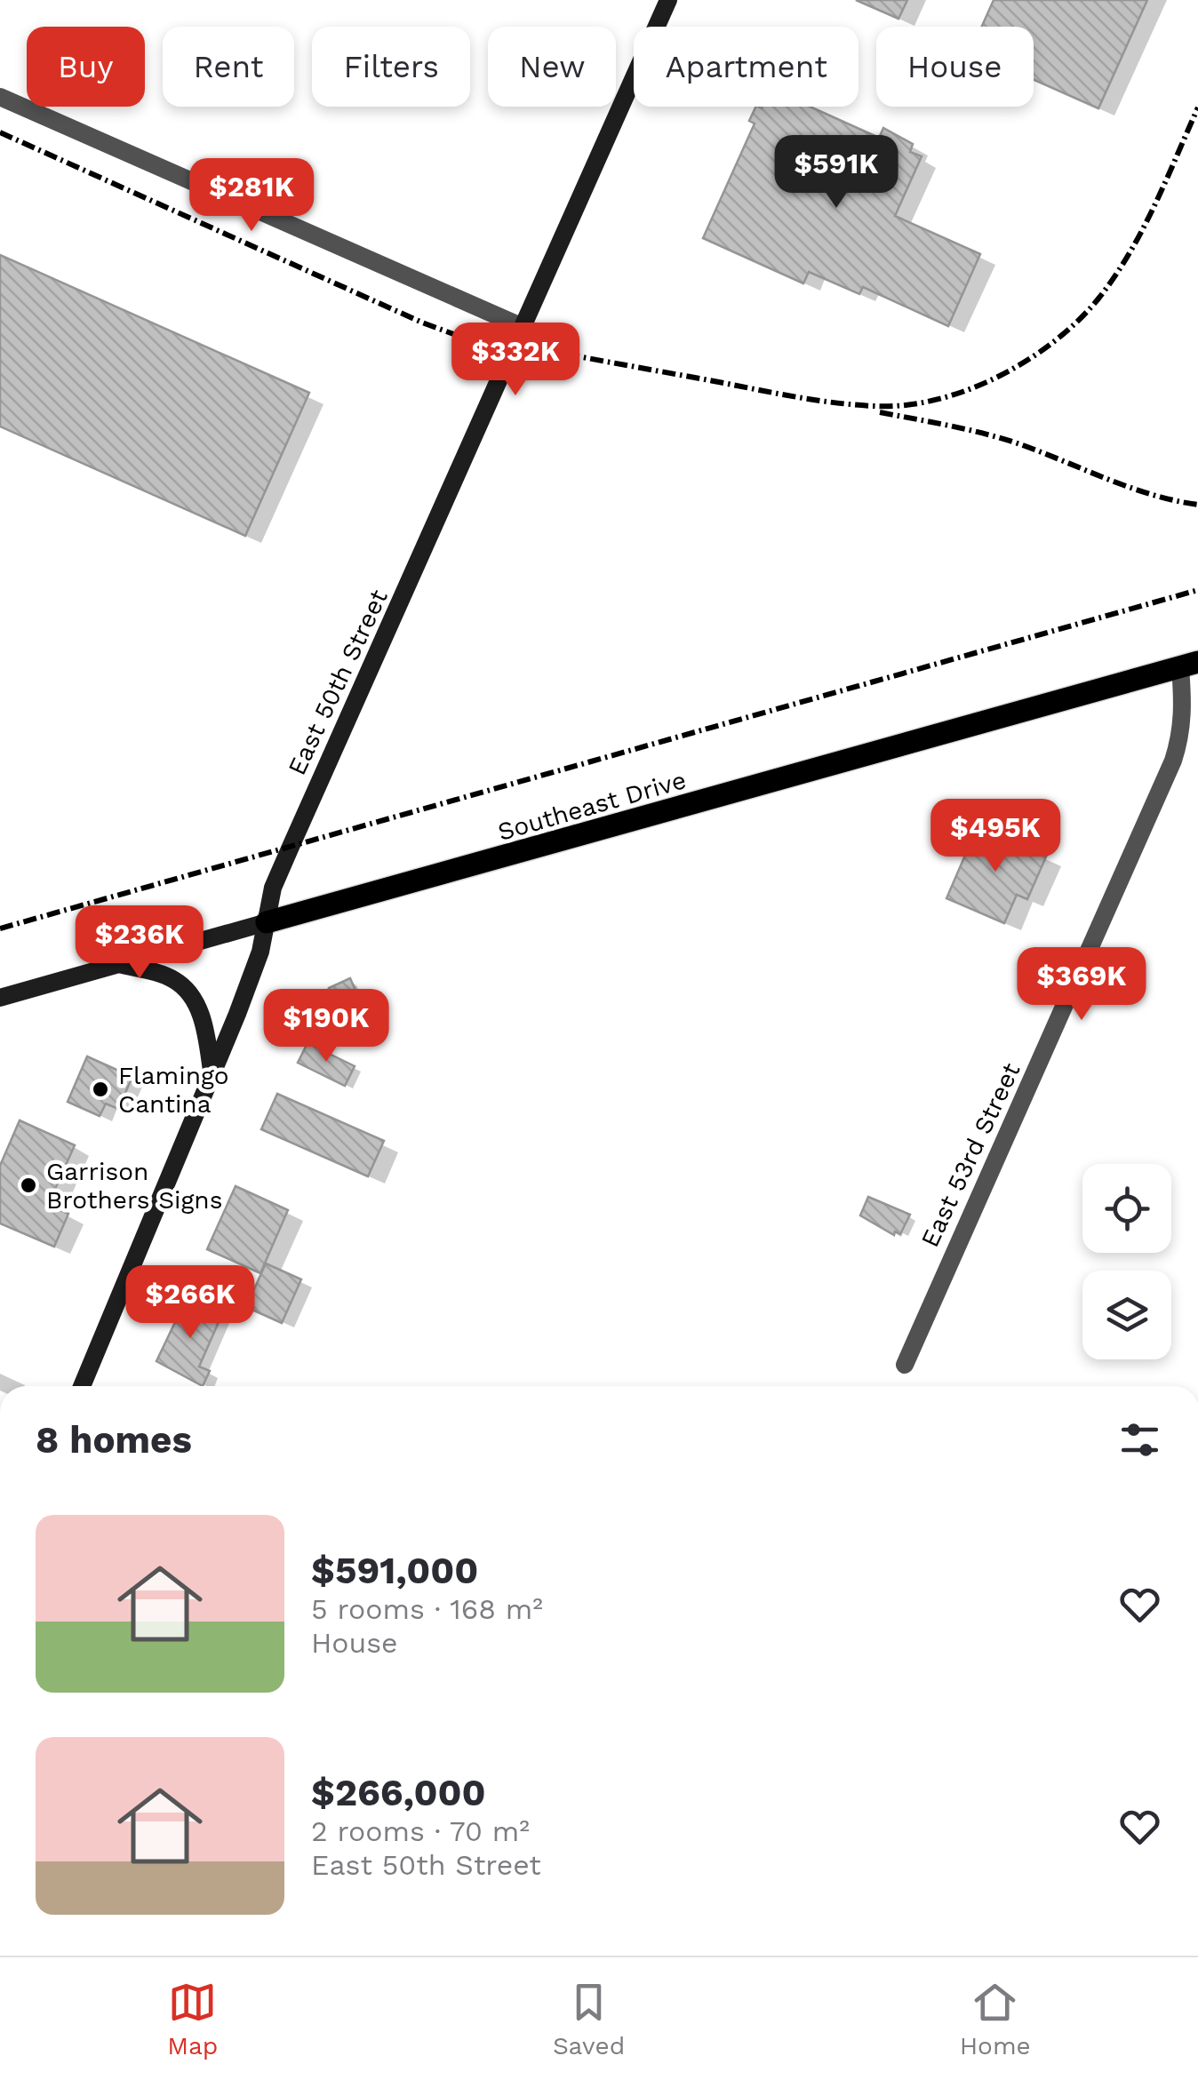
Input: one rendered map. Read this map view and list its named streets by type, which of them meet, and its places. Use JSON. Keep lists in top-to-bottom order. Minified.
{"streets":{"main road":["East 50th Street","Southeast Drive"],"street":["East 53rd Street"]},"crossings":[["East 50th Street","Southeast Drive"],["Southeast Drive","East 53rd Street"]],"places":["Flamingo Cantina","Garrison Brothers Signs"],"page":{"chip":["Buy","Rent","Filters","New","Apartment","House"],"price":["$591K","$281K","$332K","$495K","$236K","$369K","$190K","$266K"],"heading":"8 homes","list":[{"name":"$591,000","note":"5 rooms · 168 m² · House"},{"name":"$266,000","note":"2 rooms · 70 m² · East 50th Street"}],"tabs":["Map","Saved","Home"]}}
